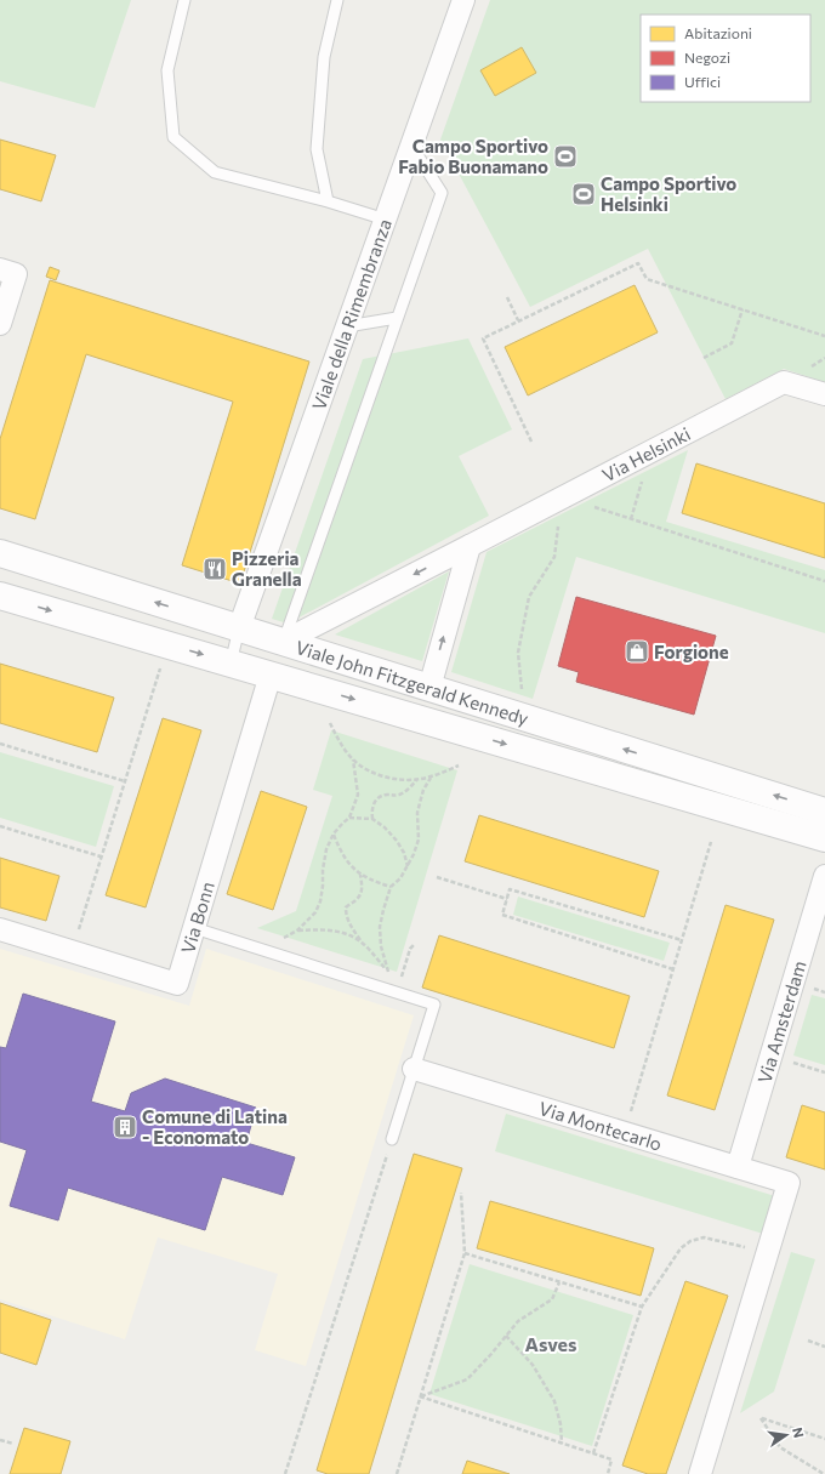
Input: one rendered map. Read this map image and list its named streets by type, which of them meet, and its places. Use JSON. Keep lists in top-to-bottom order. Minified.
{"streets":{"street":["Viale della Rimembranza","Via Helsinki","Viale John Fitzgerald Kennedy","Via Bonn","Via Amsterdam","Via Montecarlo"]},"crossings":[["Viale della Rimembranza","Viale John Fitzgerald Kennedy"],["Via Helsinki","Viale John Fitzgerald Kennedy"],["Viale John Fitzgerald Kennedy","Via Bonn"],["Via Amsterdam","Via Montecarlo"]],"districts":["Asves"],"places":{"sports":["Campo Sportivo Fabio Buonamano","Campo Sportivo Helsinki"],"restaurant":["Pizzeria Granella"],"shop":["Forgione"],"building":["Comune di Latina - Economato"]},"legend":["Abitazioni","Negozi","Uffici"],"north":"right"}
